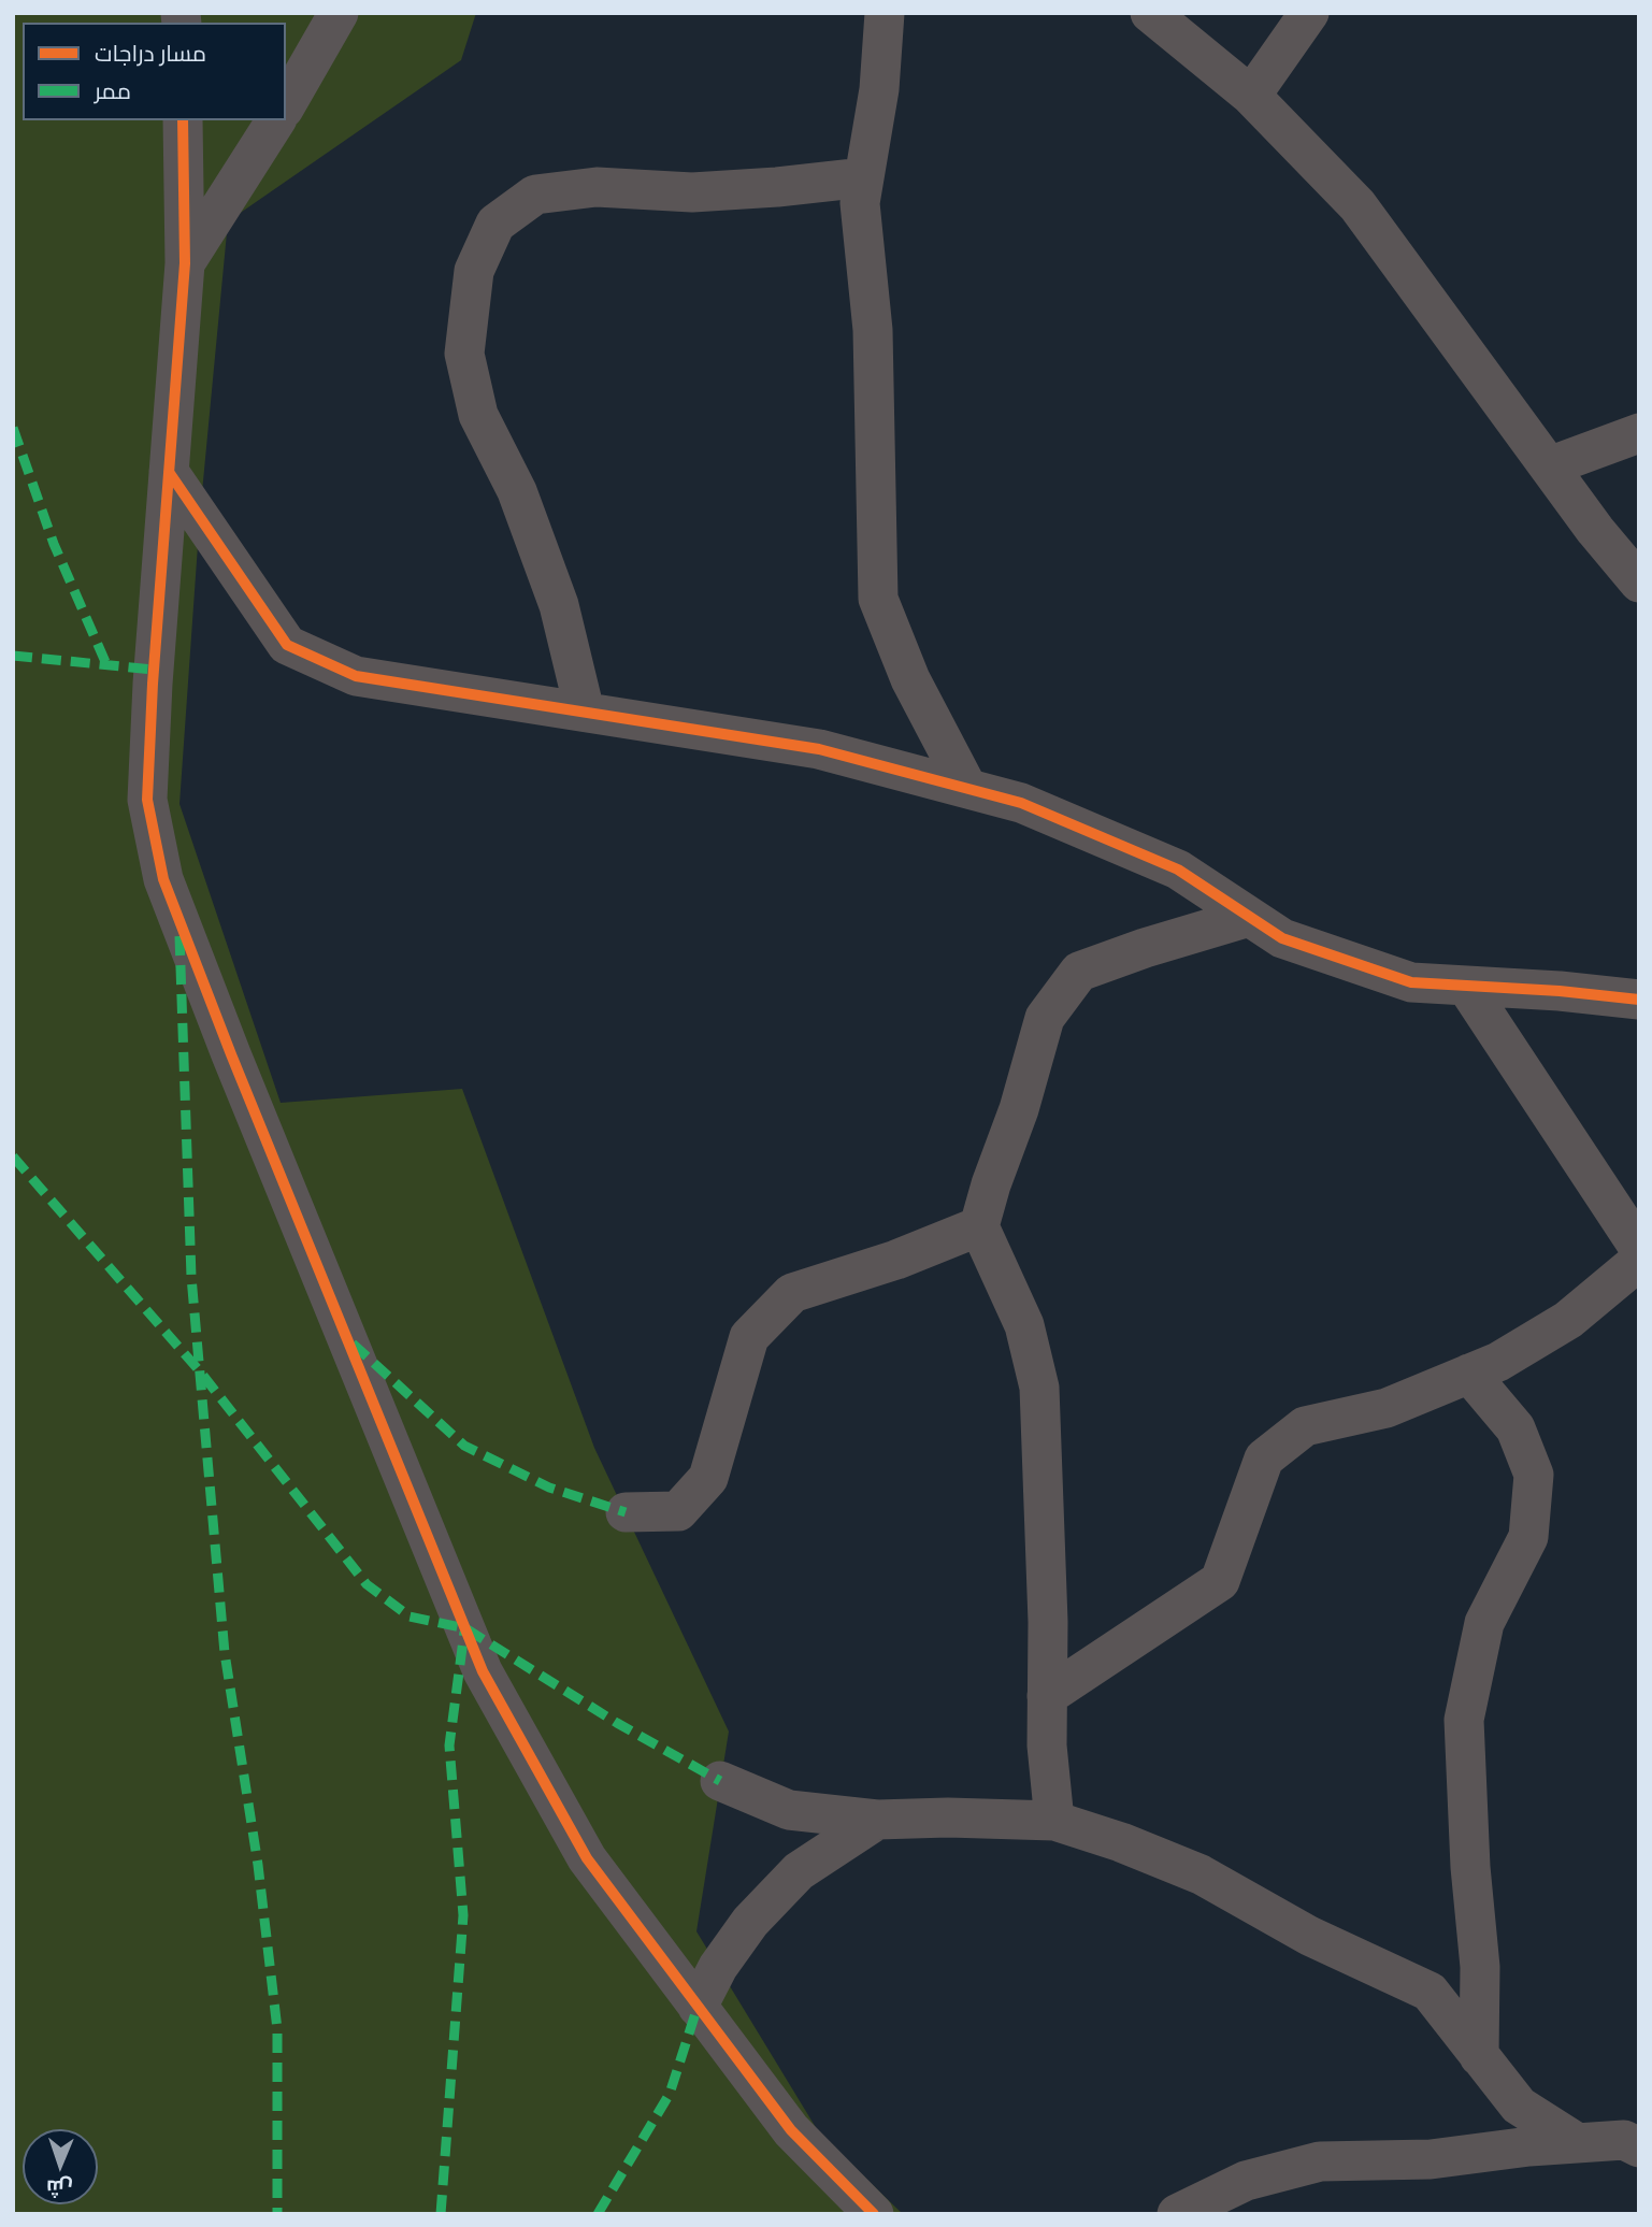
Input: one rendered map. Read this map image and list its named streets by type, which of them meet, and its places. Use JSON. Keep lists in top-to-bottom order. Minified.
{"legend":["مسار دراجات","ممر"],"north":"bottom"}
